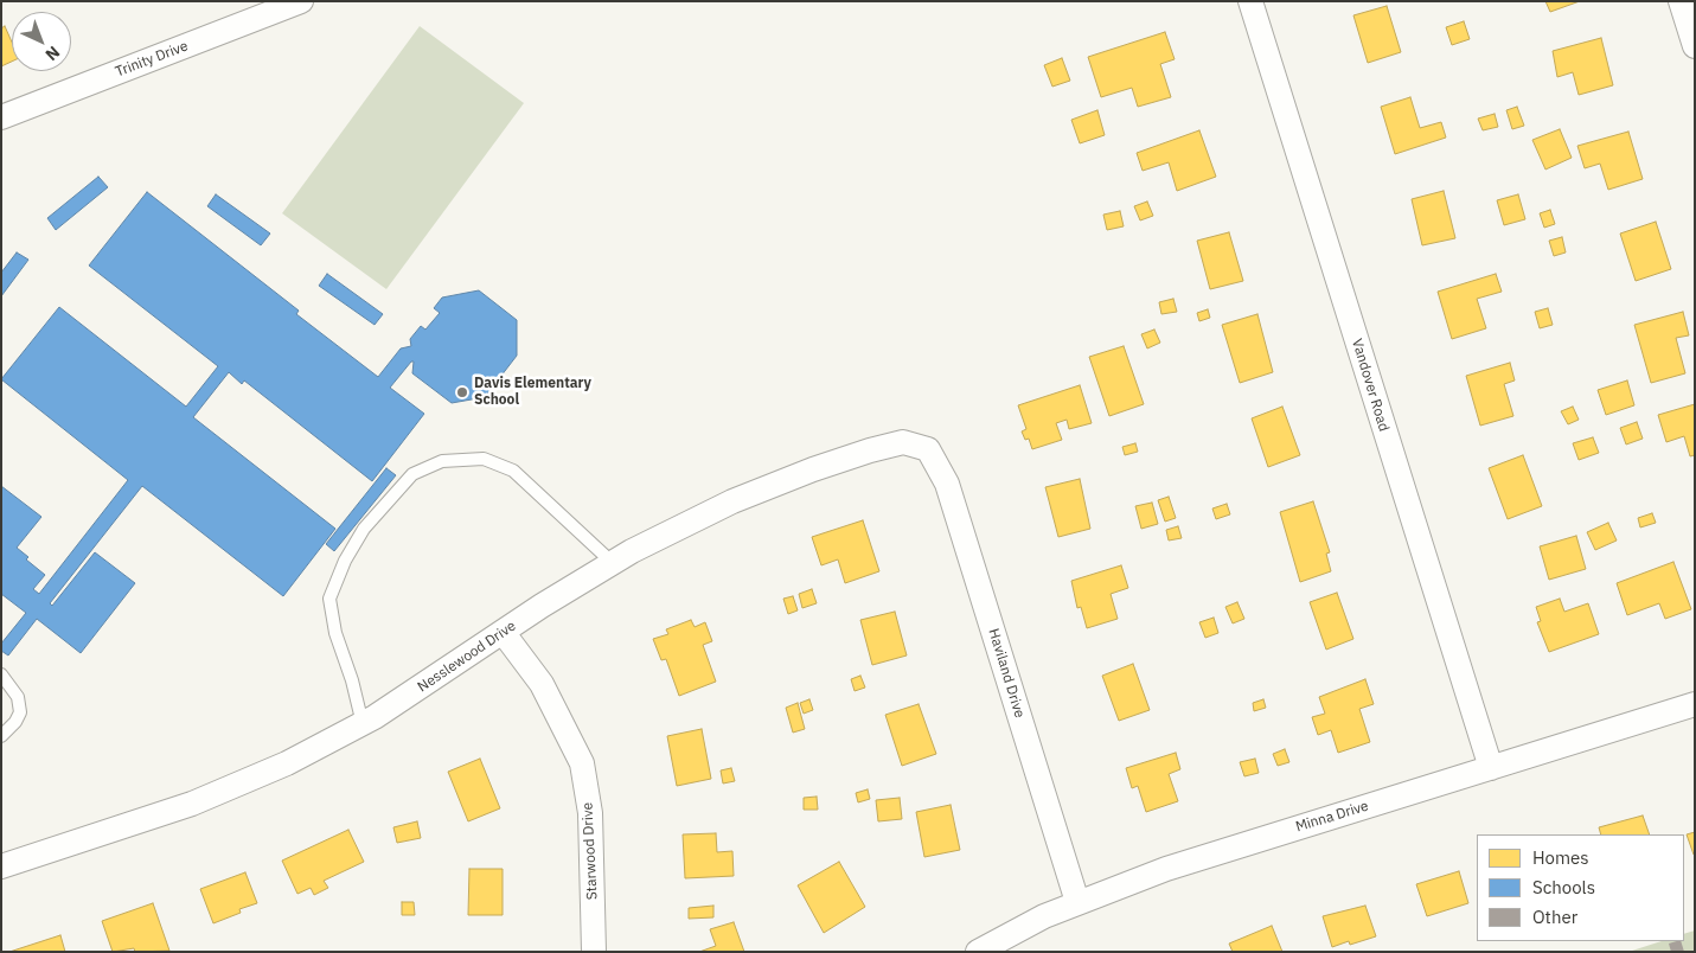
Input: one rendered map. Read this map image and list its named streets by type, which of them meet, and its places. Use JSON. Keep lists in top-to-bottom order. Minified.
{"streets":{"street":["Trinity Drive","Vandover Road","Nesslewood Drive","Haviland Drive","Minna Drive","Starwood Drive"]},"crossings":[["Vandover Road","Minna Drive"],["Nesslewood Drive","Haviland Drive"],["Nesslewood Drive","Starwood Drive"],["Haviland Drive","Minna Drive"]],"places":["Davis Elementary School"],"legend":["Homes","Schools","Other"],"north":"bottom right"}
